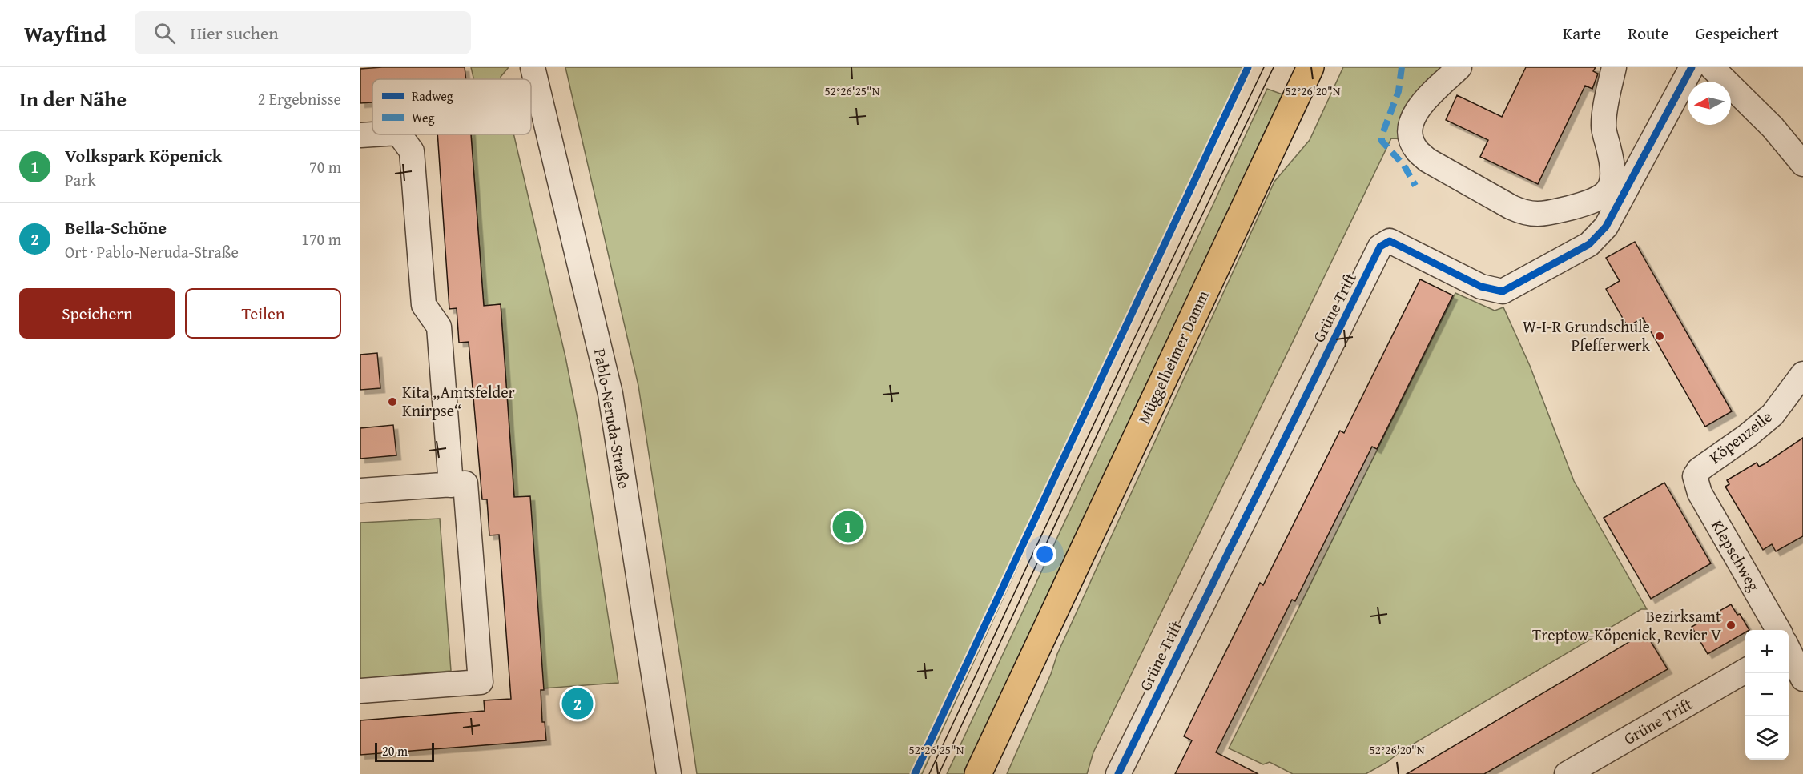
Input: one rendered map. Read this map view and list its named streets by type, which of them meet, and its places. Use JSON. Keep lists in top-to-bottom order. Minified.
{"streets":{"main road":["Müggelheimer Damm"],"street":["Grüne Trift","Pablo-Neruda-Straße","Köpenzeile","Klepschweg"]},"crossings":[["Köpenzeile","Klepschweg"]],"places":["W-I-R Grundschule Pfefferwerk","Kita „Amtsfelder Knirpse“","Bezirksamt Treptow-Köpenick, Revier V"],"legend":["Radweg","Weg"],"scale_bar":"20 m","north":"left","page":{"header":"Wayfind","search":"Hier suchen","nav":["Karte","Route","Gespeichert"],"heading":["In der Nähe","2 Ergebnisse"],"list":[{"mark":"1","name":"Volkspark Köpenick","note":"Park","value":"70 m"},{"mark":"2","name":"Bella-Schöne","note":"Ort · Pablo-Neruda-Straße","value":"170 m"}],"buttons":["Speichern","Teilen"],"pins":["1","2"],"map_buttons":["+","−"],"scale":"20 m"},"coordinates":["52°26'25\"N","52°26'20\"N"]}
